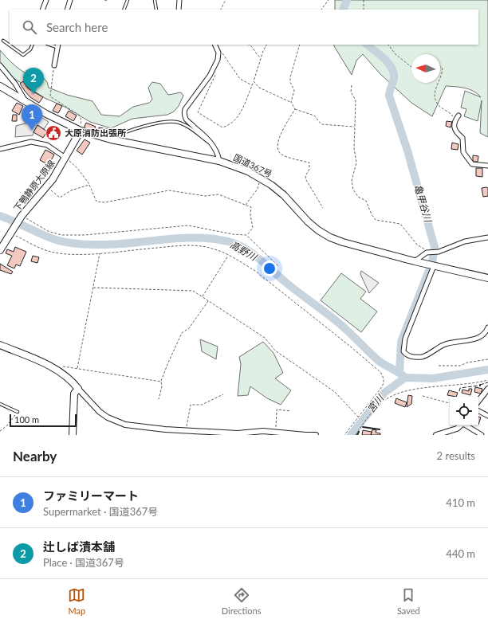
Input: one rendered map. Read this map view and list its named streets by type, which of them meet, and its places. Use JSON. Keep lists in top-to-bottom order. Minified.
{"streets":{"main road":["国道367号","下鴨静原大原線"]},"crossings":[["国道367号","下鴨静原大原線"]],"water":["亀甲谷川","高野川","宮川"],"places":{"public building":["大原消防出張所"]},"scale_bar":"100 m","north":"left","page":{"search":"Search here","pins":["2","1"],"scale":"100 m","heading":["Nearby","2 results"],"list":[{"mark":"1","name":"ファミリーマート","note":"Supermarket · 国道367号","value":"410 m"},{"mark":"2","name":"辻しば漬本舗","note":"Place · 国道367号","value":"440 m"}],"nav":["Map","Directions","Saved"]}}
